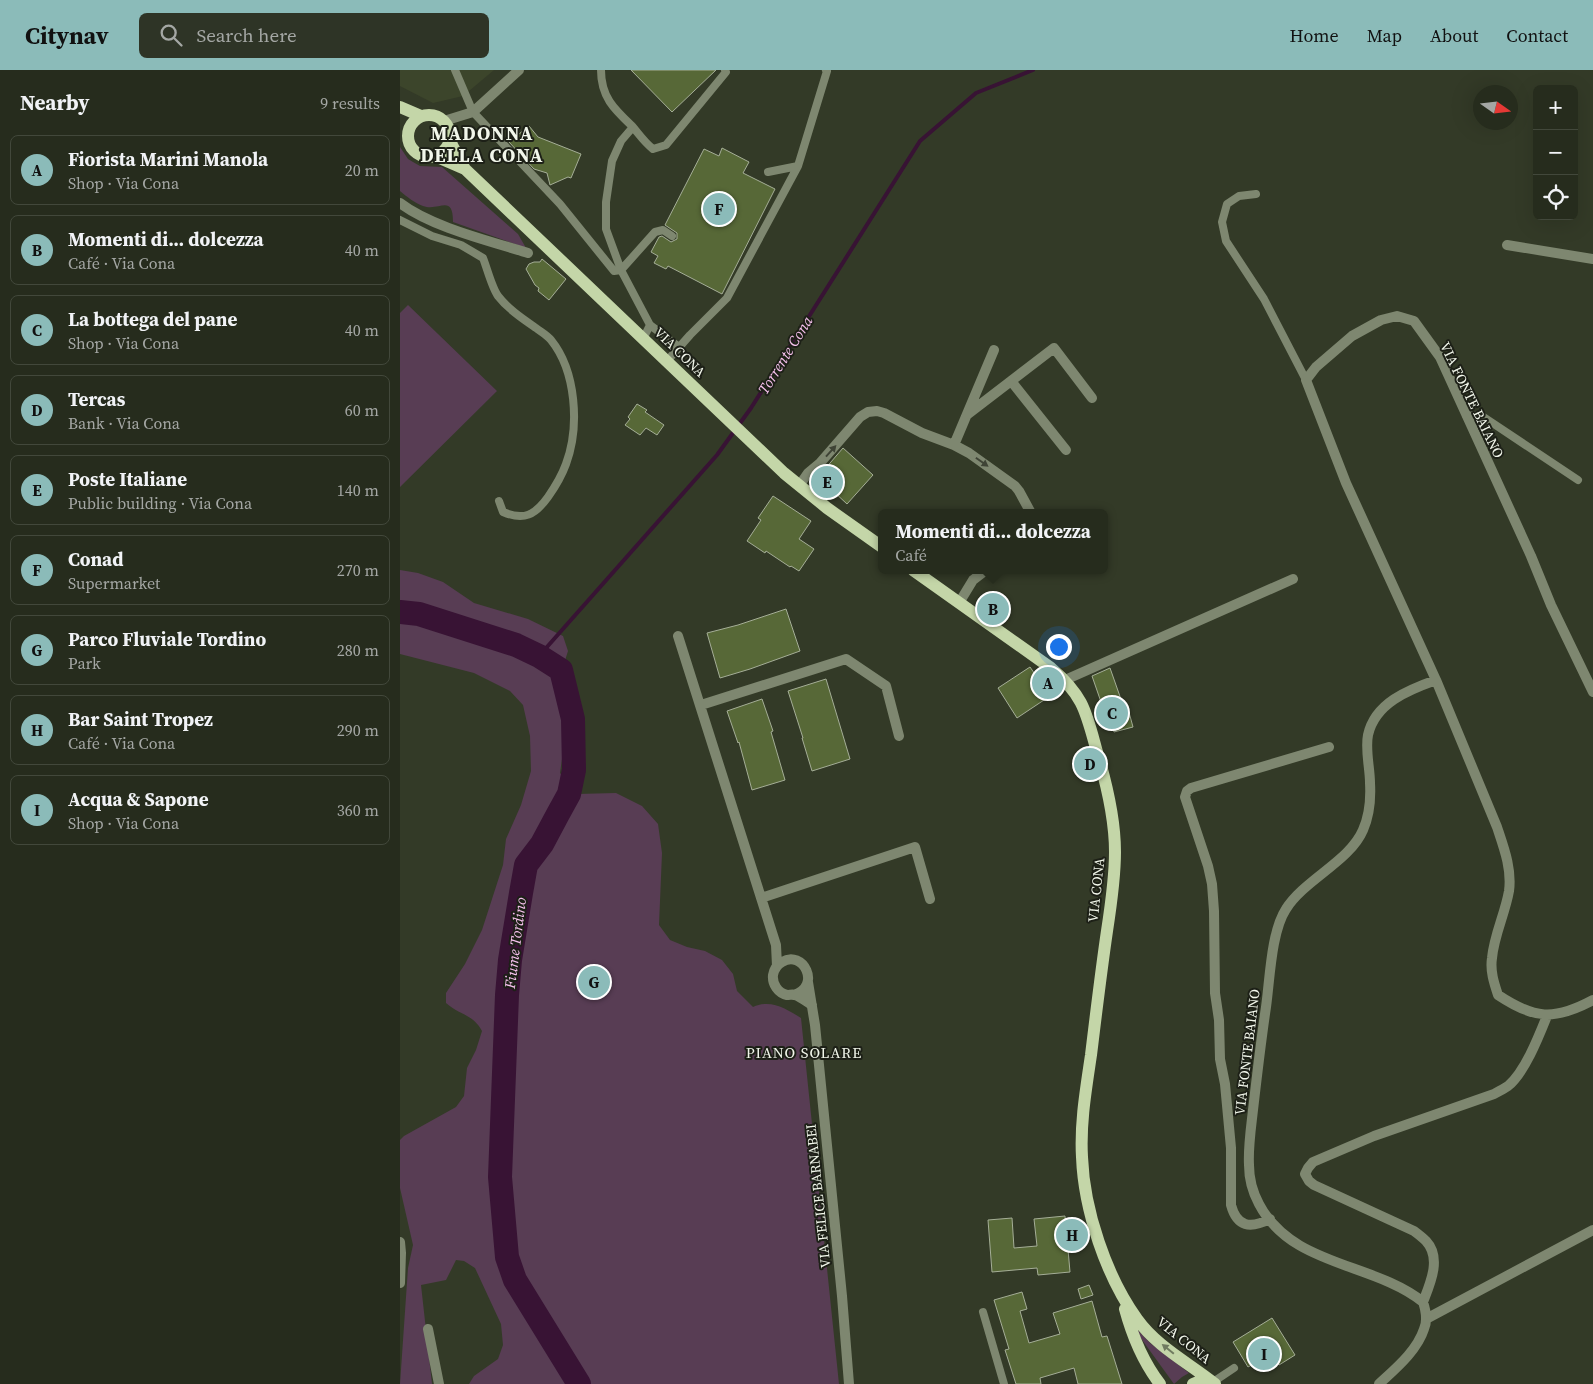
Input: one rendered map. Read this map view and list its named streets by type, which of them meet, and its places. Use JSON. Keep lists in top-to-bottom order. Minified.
{"streets":{"main road":["VIA CONA"],"street":["VIA FONTE BAIANO","VIA FELICE BARNABEI"]},"districts":["MADONNA DELLA CONA","PIANO SOLARE"],"water":["Torrente Cona","Fiume Tordino"],"north":"right","page":{"header":"Citynav","search":"Search here","nav":["Home","Map","About","Contact"],"heading":["Nearby","9 results"],"map_buttons":["+","−"],"list":[{"mark":"A","name":"Fiorista Marini Manola","note":"Shop · Via Cona","value":"20 m"},{"mark":"B","name":"Momenti di... dolcezza","note":"Café · Via Cona","value":"40 m"},{"mark":"C","name":"La bottega del pane","note":"Shop · Via Cona","value":"40 m"},{"mark":"D","name":"Tercas","note":"Bank · Via Cona","value":"60 m"},{"mark":"E","name":"Poste Italiane","note":"Public building · Via Cona","value":"140 m"},{"mark":"F","name":"Conad","note":"Supermarket","value":"270 m"},{"mark":"G","name":"Parco Fluviale Tordino","note":"Park","value":"280 m"},{"mark":"H","name":"Bar Saint Tropez","note":"Café · Via Cona","value":"290 m"},{"mark":"I","name":"Acqua & Sapone","note":"Shop · Via Cona","value":"360 m"}],"pins":["F","E","B","A","C","D","G","H","I"],"popup":["Momenti di... dolcezza","Café"]}}
